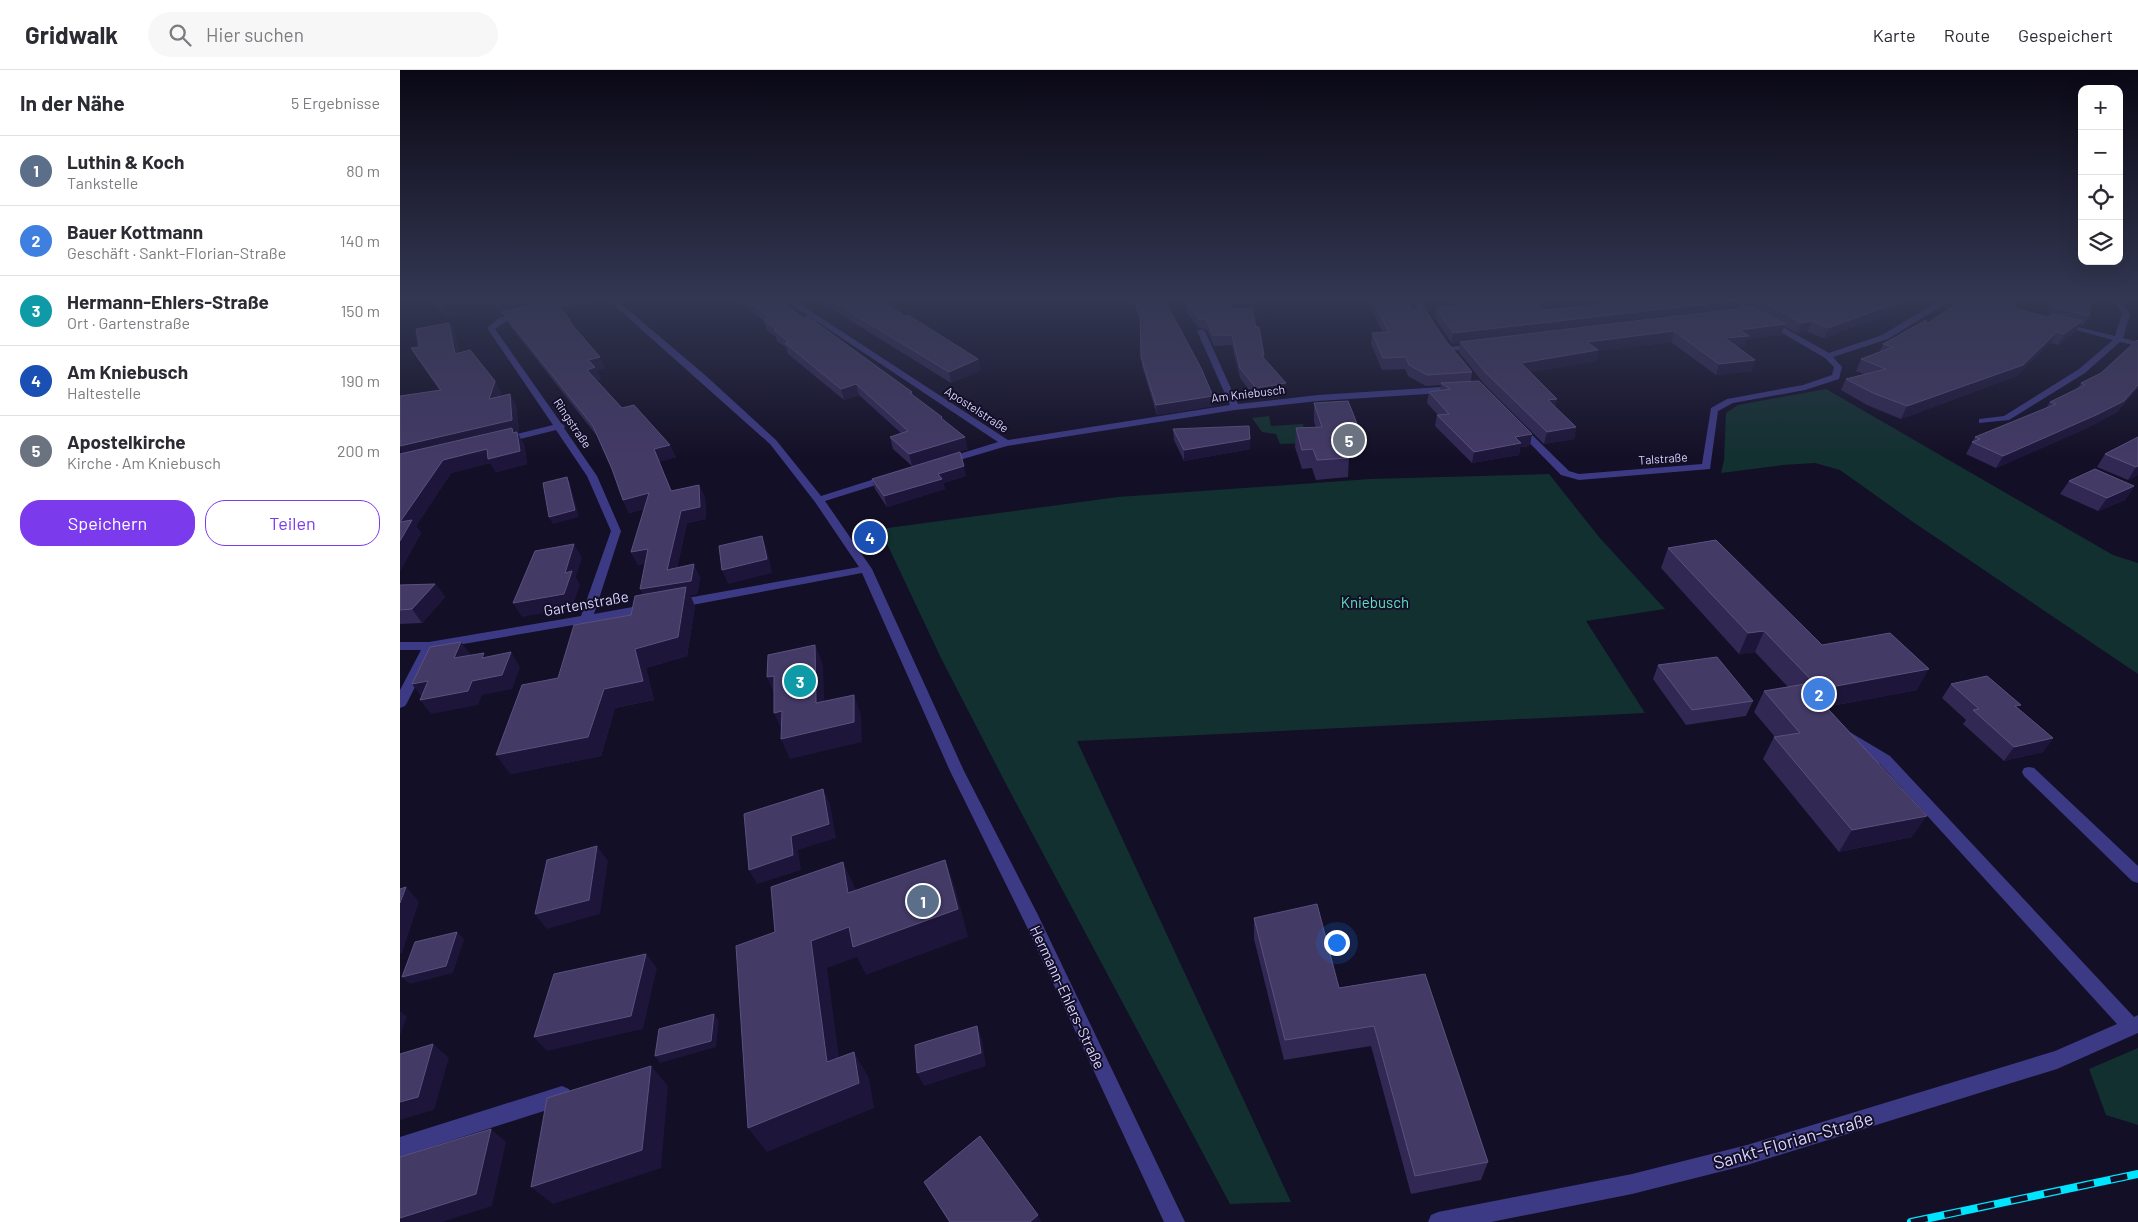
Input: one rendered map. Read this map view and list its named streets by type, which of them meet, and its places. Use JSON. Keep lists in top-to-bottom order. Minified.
{"streets":{"street":["Am Kniebusch","Apostelstraße","Ringstraße","Talstraße","Gartenstraße","Hermann-Ehlers-Straße","Sankt-Florian-Straße"]},"crossings":[["Am Kniebusch","Apostelstraße"],["Ringstraße","Gartenstraße"],["Gartenstraße","Hermann-Ehlers-Straße"]],"parks":["Kniebusch"],"page":{"header":"Gridwalk","search":"Hier suchen","nav":["Karte","Route","Gespeichert"],"heading":["In der Nähe","5 Ergebnisse"],"map_buttons":["+","−"],"list":[{"mark":"1","name":"Luthin & Koch","note":"Tankstelle","value":"80 m"},{"mark":"2","name":"Bauer Kottmann","note":"Geschäft · Sankt-Florian-Straße","value":"140 m"},{"mark":"3","name":"Hermann-Ehlers-Straße","note":"Ort · Gartenstraße","value":"150 m"},{"mark":"4","name":"Am Kniebusch","note":"Haltestelle","value":"190 m"},{"mark":"5","name":"Apostelkirche","note":"Kirche · Am Kniebusch","value":"200 m"}],"pins":["5","4","3","2","1"],"buttons":["Speichern","Teilen"]}}
